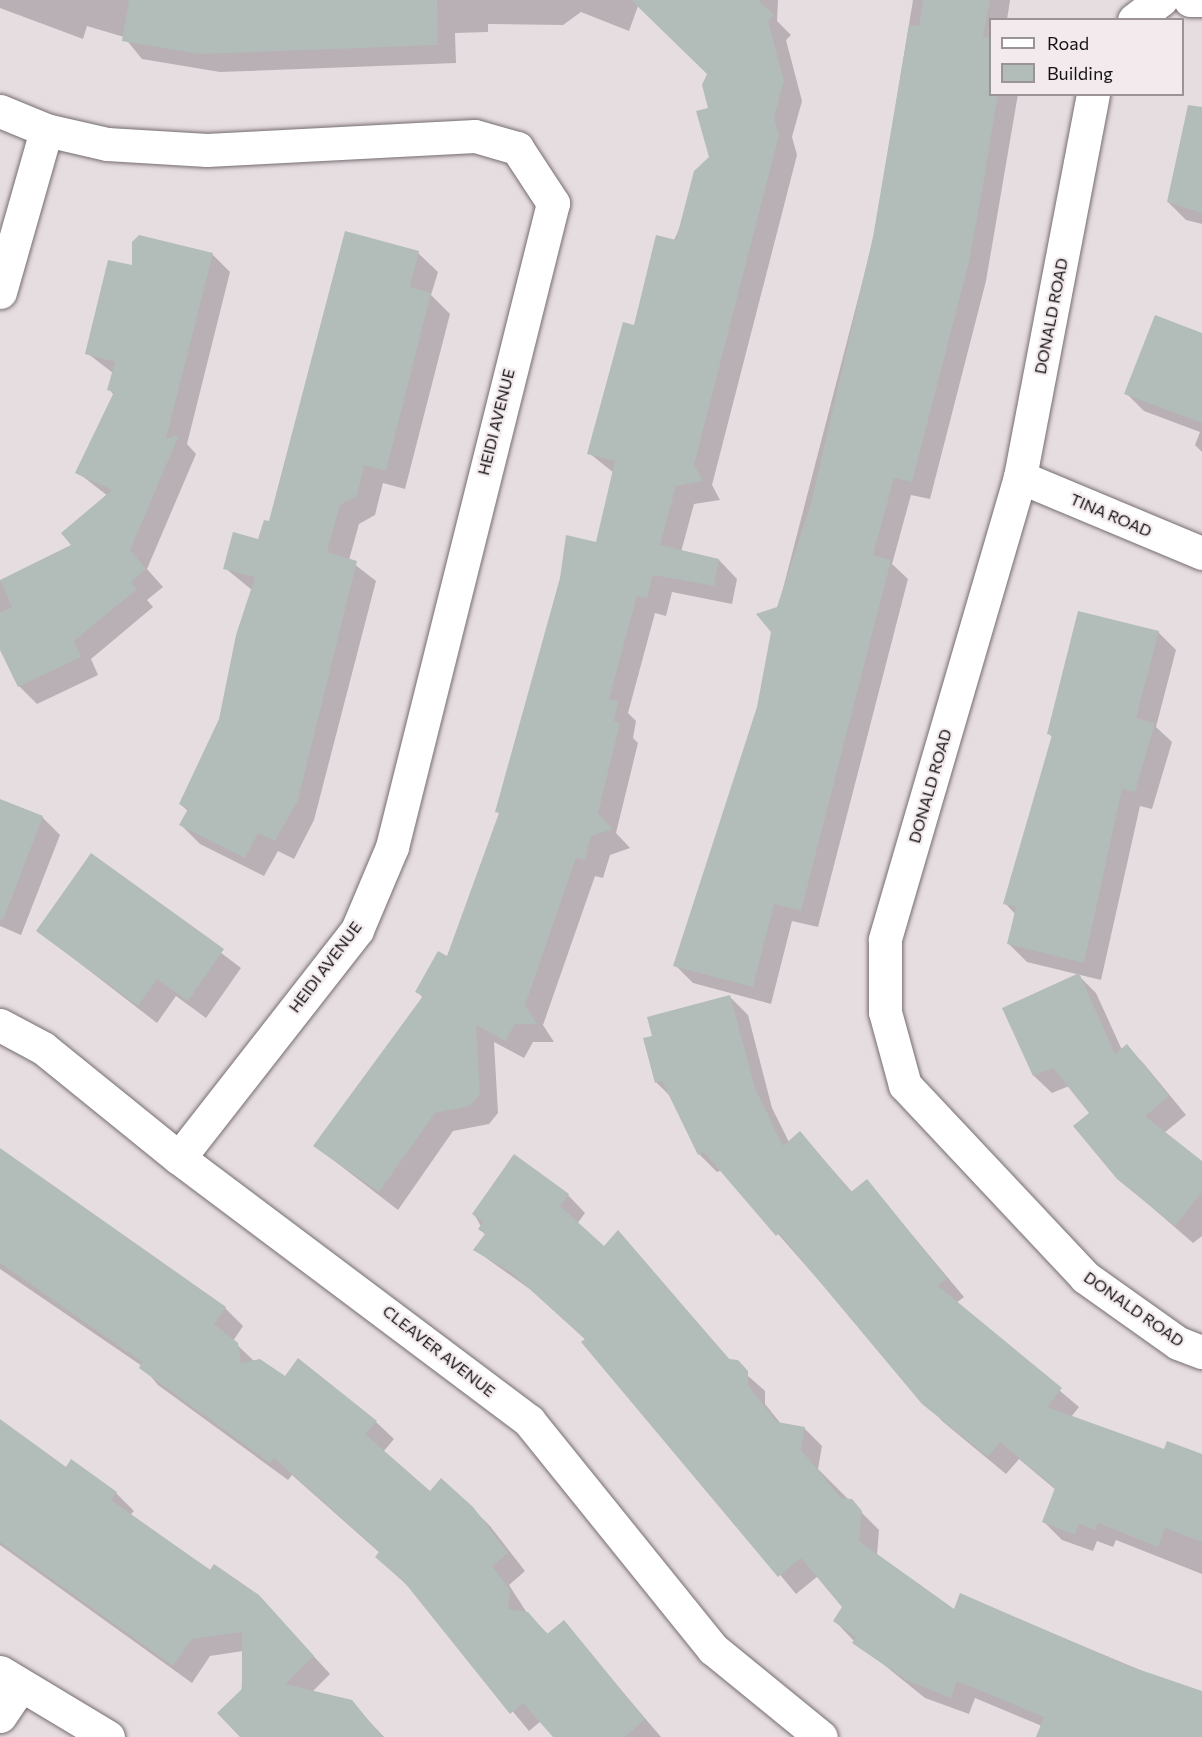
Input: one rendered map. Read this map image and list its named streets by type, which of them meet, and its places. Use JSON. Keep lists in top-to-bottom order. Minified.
{"streets":{"street":["DONALD ROAD","HEIDI AVENUE","TINA ROAD","CLEAVER AVENUE"]},"crossings":[["DONALD ROAD","TINA ROAD"],["HEIDI AVENUE","CLEAVER AVENUE"]],"legend":["Road","Building"]}
